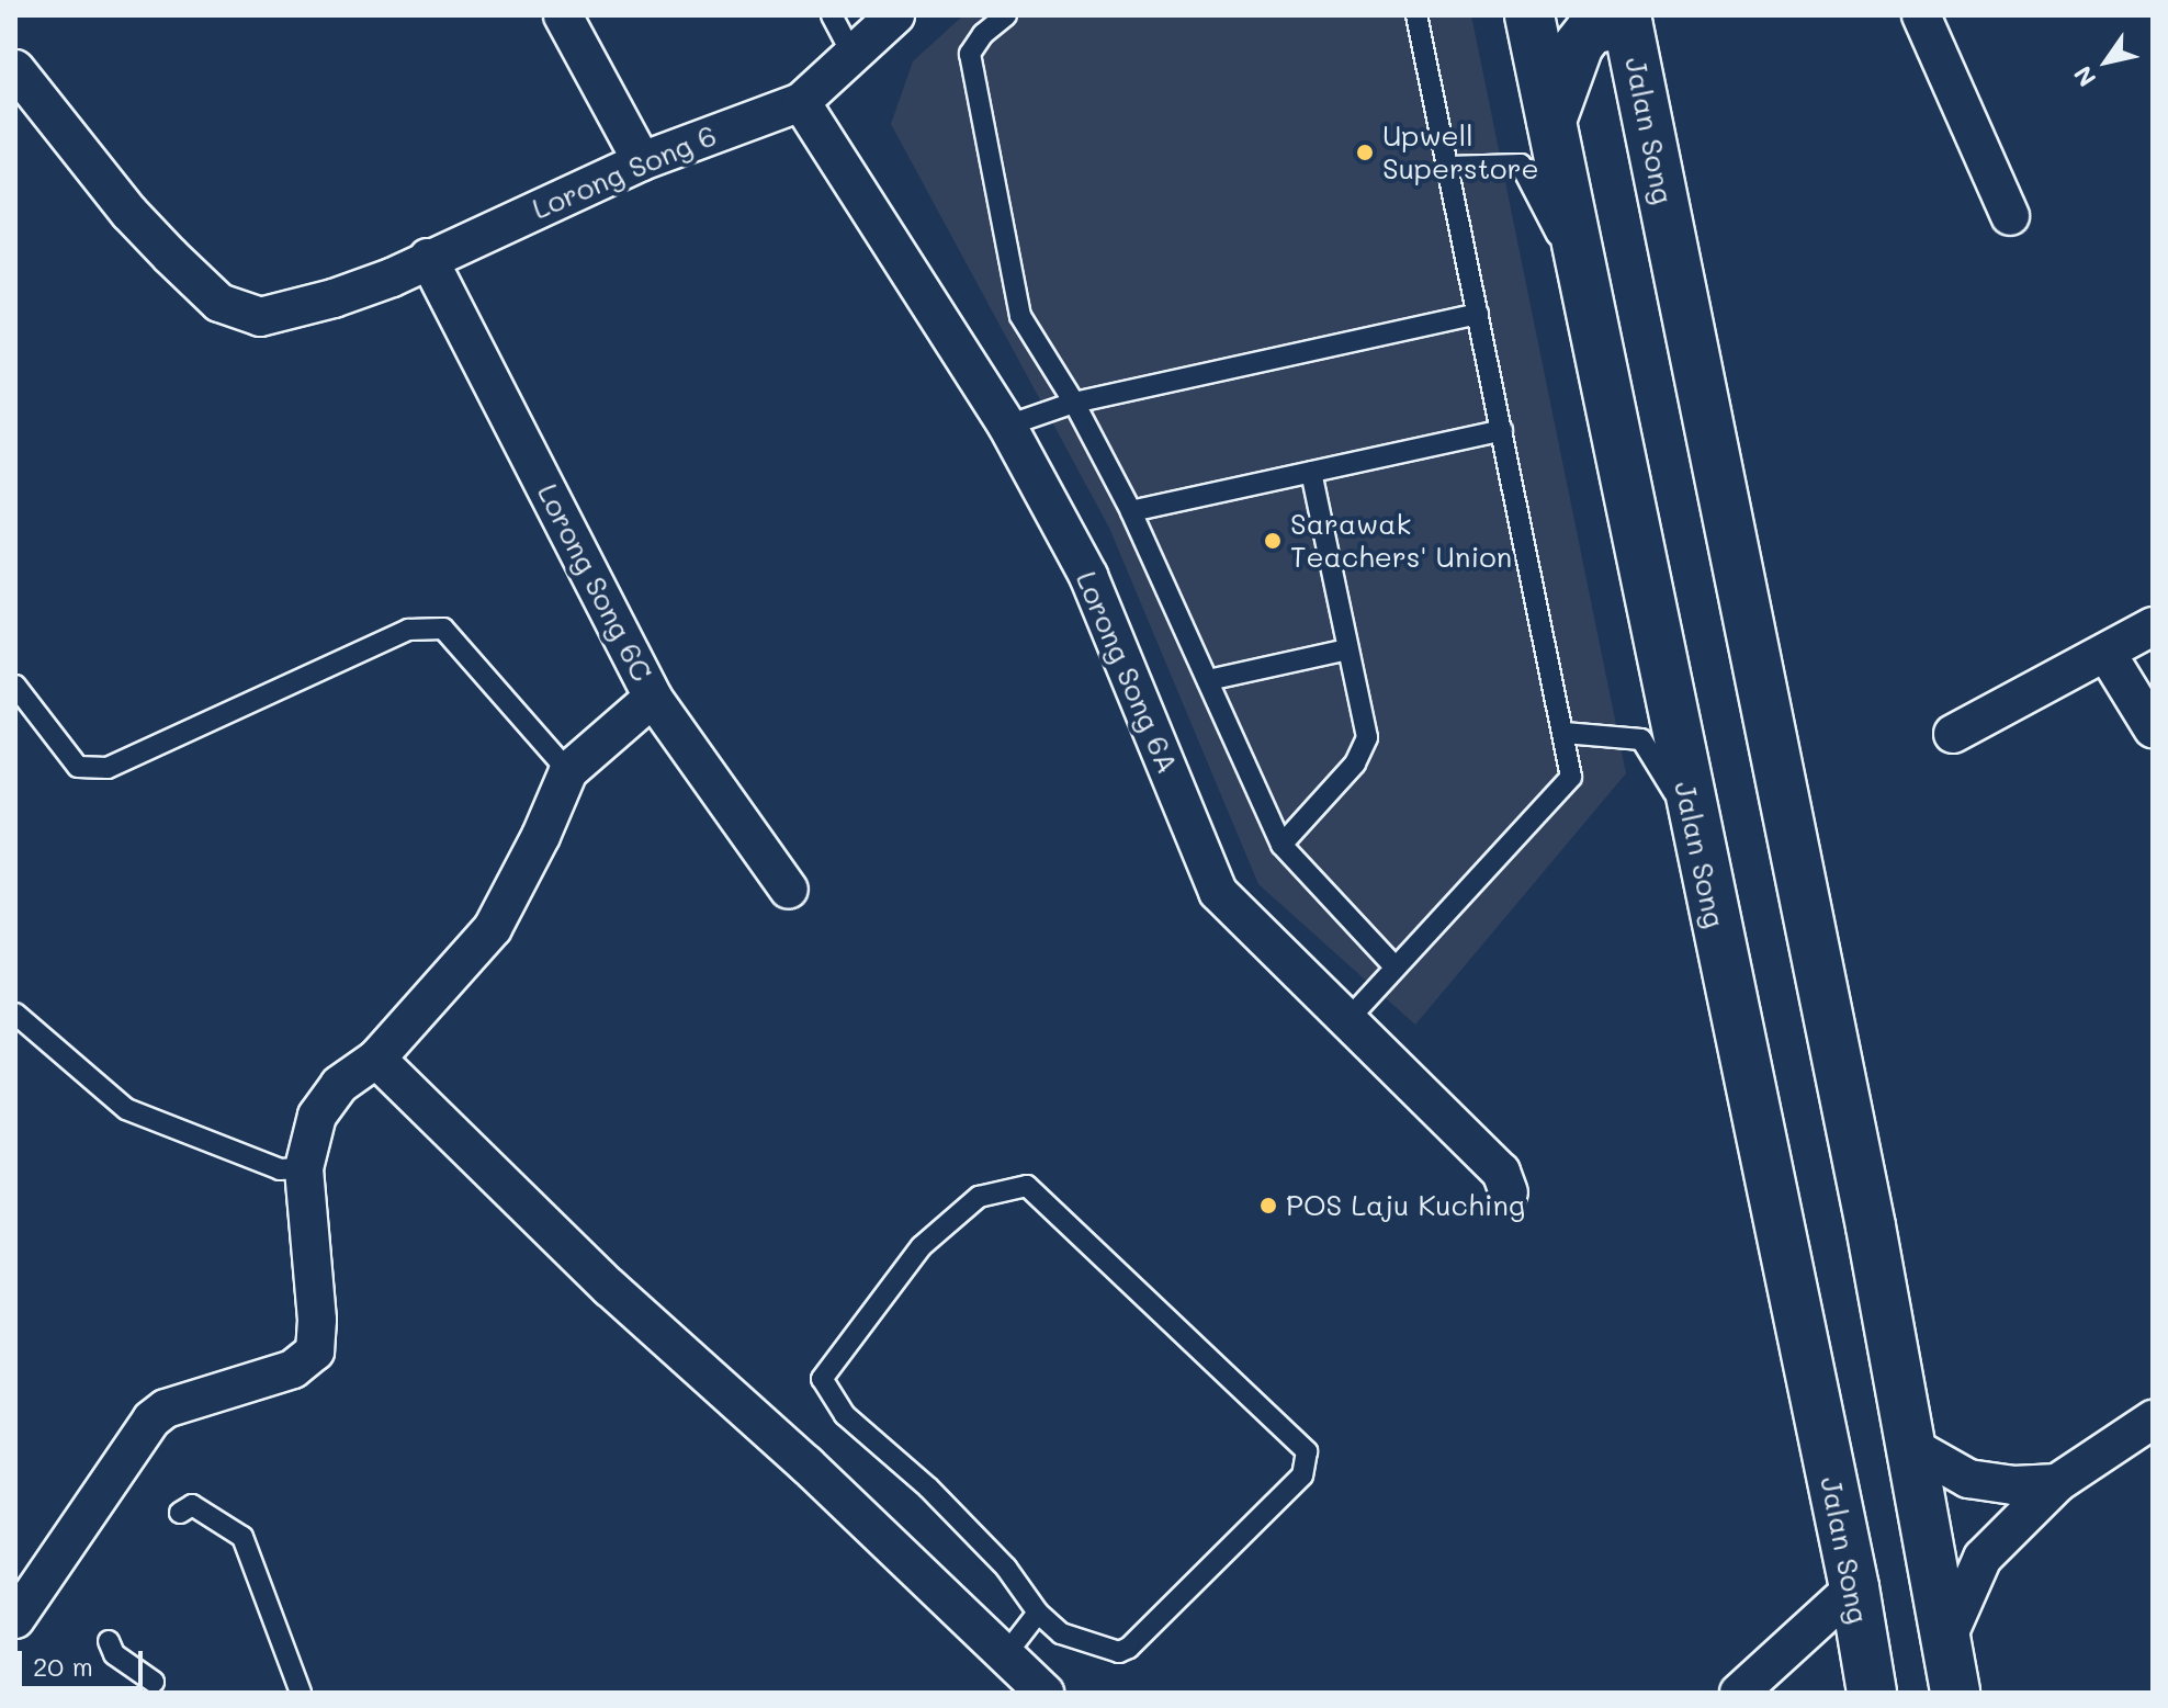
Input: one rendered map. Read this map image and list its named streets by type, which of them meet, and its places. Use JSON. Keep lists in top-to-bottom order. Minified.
{"streets":{"main road":["Jalan Song"],"street":["Lorong Song 6","Lorong Song 6C","Lorong Song 6A"]},"crossings":[["Lorong Song 6","Lorong Song 6C"],["Lorong Song 6","Lorong Song 6A"]],"places":["Upwell Superstore","Sarawak Teachers' Union","POS Laju Kuching"],"scale_bar":"20 m","north":"bottom left"}
